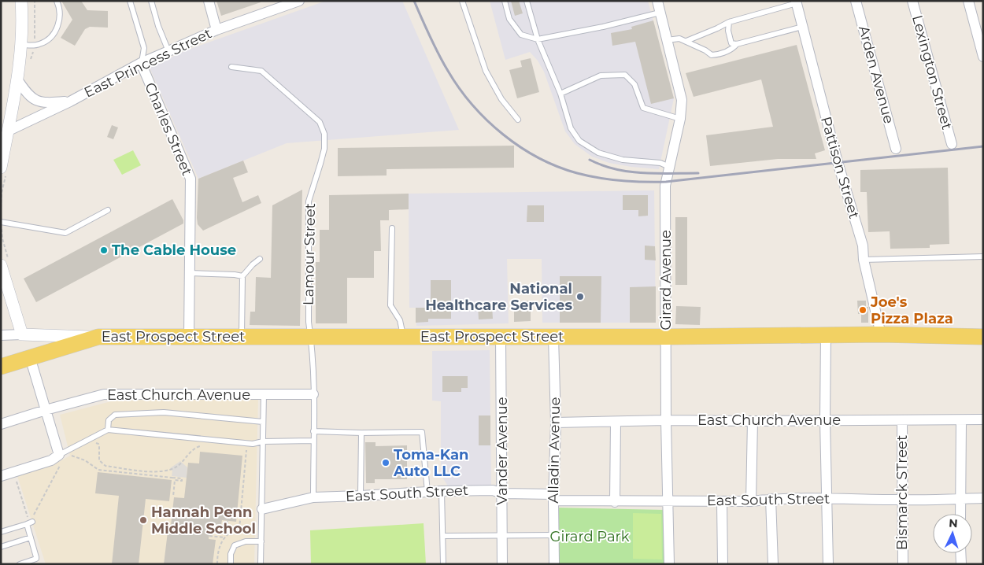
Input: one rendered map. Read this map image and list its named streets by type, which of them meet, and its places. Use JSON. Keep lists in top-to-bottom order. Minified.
{"streets":{"main road":["East Prospect Street"],"street":["East Princess Street","Lexington Street","Arden Avenue","Charles Street","Pattison Street","Girard Avenue","East Church Avenue","Alladin Avenue","Vander Avenue","Bismarck STreet","East South Street"],"lane":["Lamour Street"]},"crossings":[["East Princess Street","Charles Street"],["Charles Street","East Prospect Street"],["Pattison Street","East Prospect Street"],["Lamour Street","East Prospect Street"],["Lamour Street","East Church Avenue"],["Lamour Street","East South Street"],["Girard Avenue","East Prospect Street"],["Girard Avenue","East Church Avenue"],["Girard Avenue","East South Street"],["East Prospect Street","Alladin Avenue"],["East Prospect Street","Vander Avenue"],["East Church Avenue","Alladin Avenue"],["East Church Avenue","Bismarck STreet"],["Alladin Avenue","East South Street"],["Vander Avenue","East South Street"],["Bismarck STreet","East South Street"]],"parks":["Girard Park"],"places":["The Cable House","National Healthcare Services","Joe's Pizza Plaza","Toma-Kan Auto LLC","Hannah Penn Middle School"],"north":"top"}
